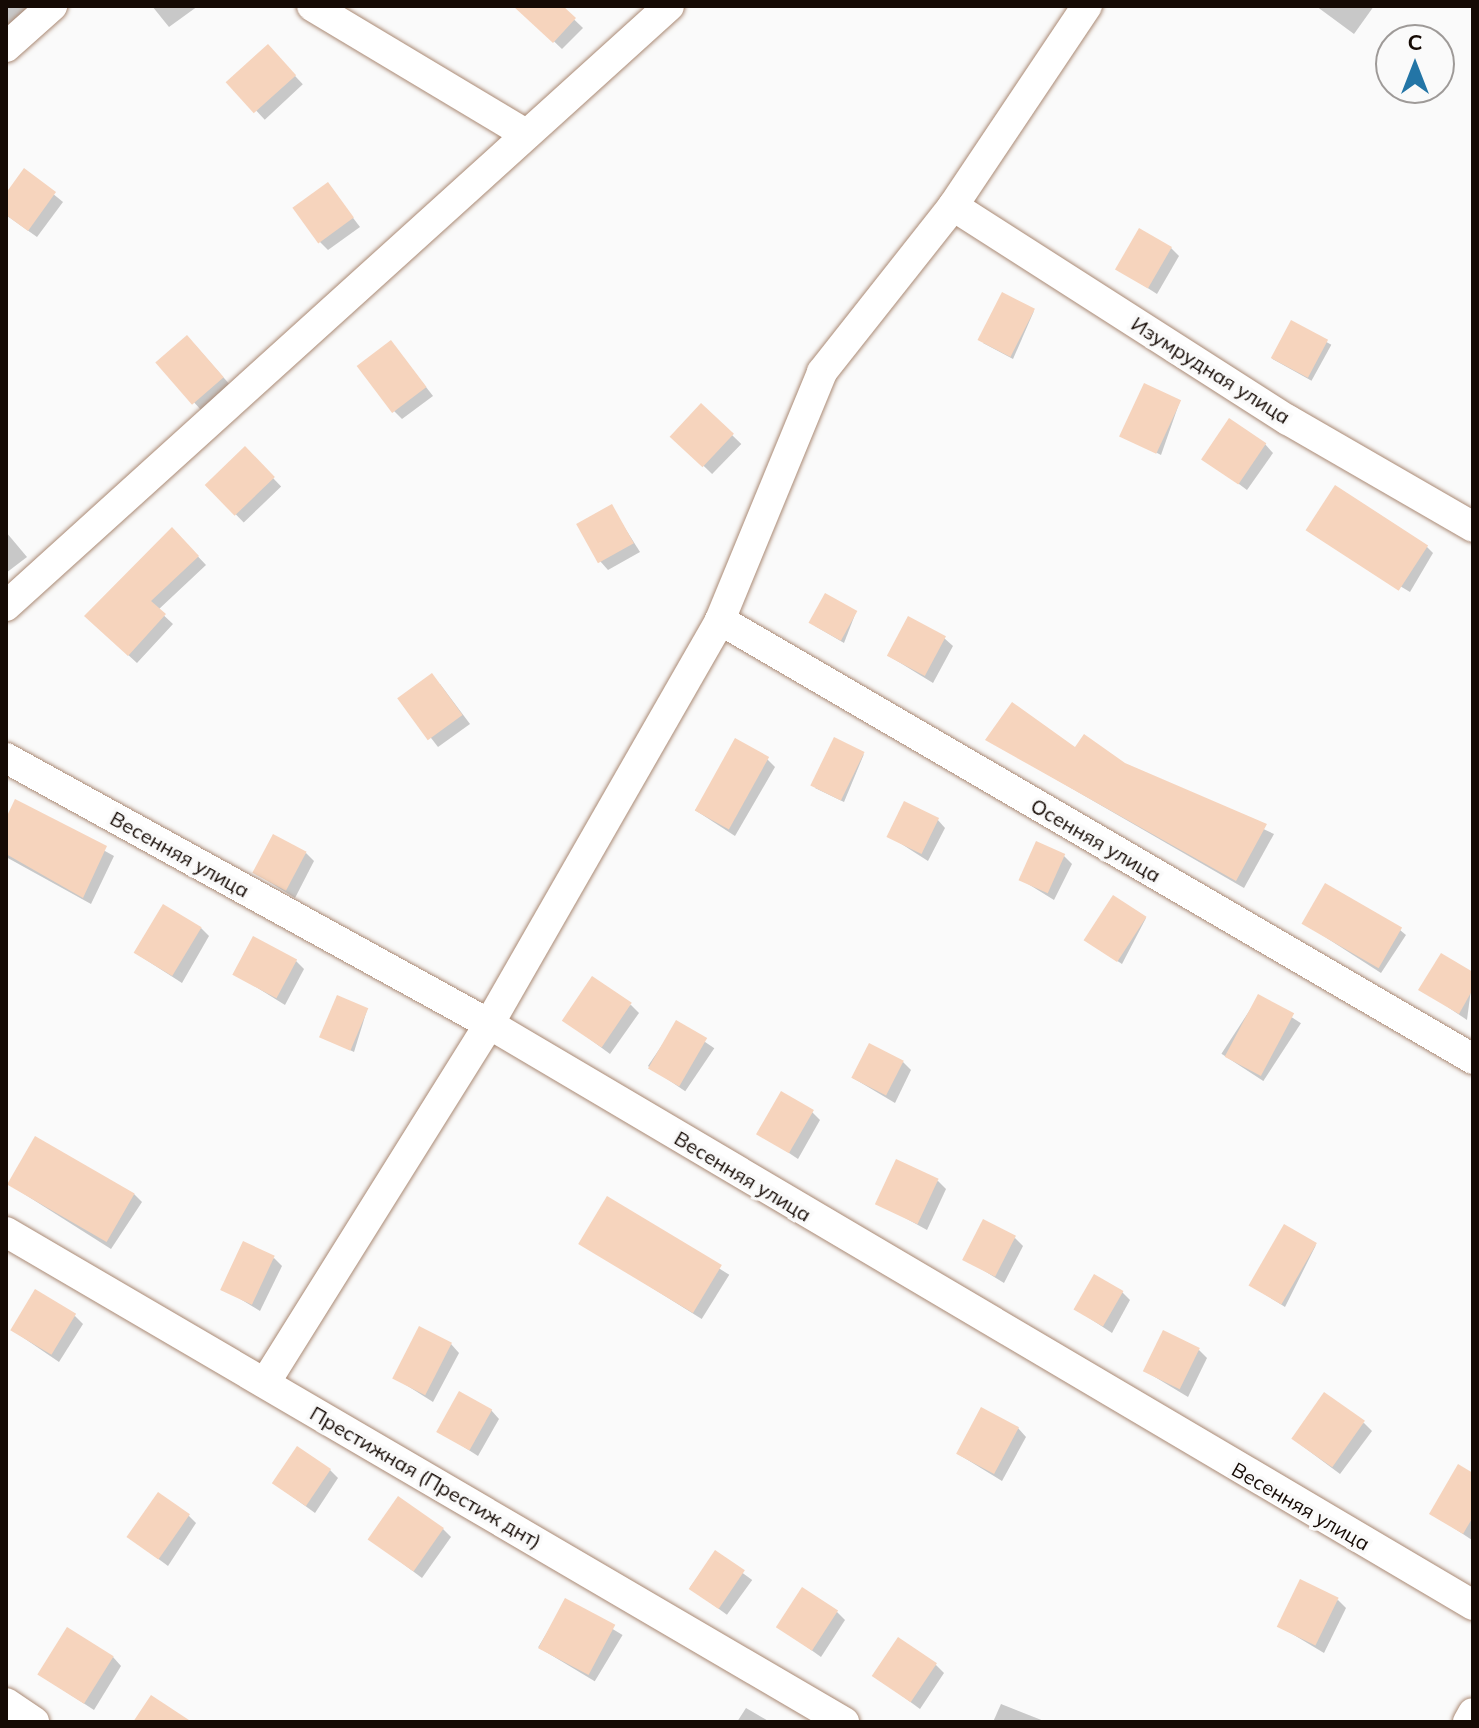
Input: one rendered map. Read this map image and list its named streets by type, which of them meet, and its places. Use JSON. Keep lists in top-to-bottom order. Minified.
{"streets":{"street":["Изумрудная улица","Осенняя улица","Весенняя улица","Престижная (Престиж днт)"]},"north":"top"}
